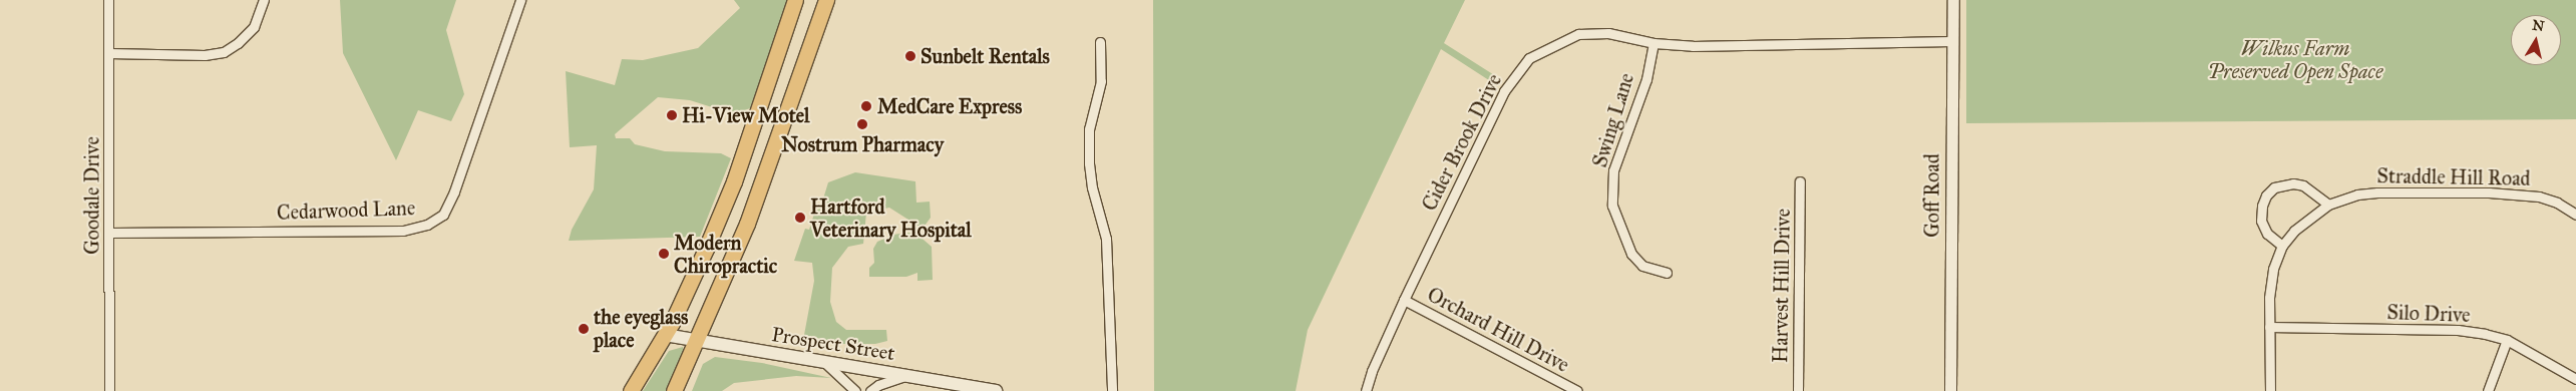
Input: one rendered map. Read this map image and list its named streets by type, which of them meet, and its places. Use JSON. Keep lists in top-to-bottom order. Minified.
{"streets":{"main road":["Prospect Street"],"street":["Swing Lane","Cider Brook Drive","Straddle Hill Road","Goodale Drive","Goff Road","Cedarwood Lane","Harvest Hill Drive","Silo Drive","Orchard Hill Drive"]},"crossings":[["Swing Lane","Cider Brook Drive"],["Cider Brook Drive","Goff Road"],["Cider Brook Drive","Orchard Hill Drive"],["Straddle Hill Road","Silo Drive"],["Goodale Drive","Cedarwood Lane"]],"parks":["Wilkus Farm Preserved Open Space"],"places":["Sunbelt Rentals","MedCare Express","Hi-View Motel","Nostrum Pharmacy","Hartford Veterinary Hospital","Modern Chiropractic","the eyeglass place"],"north":"top"}
